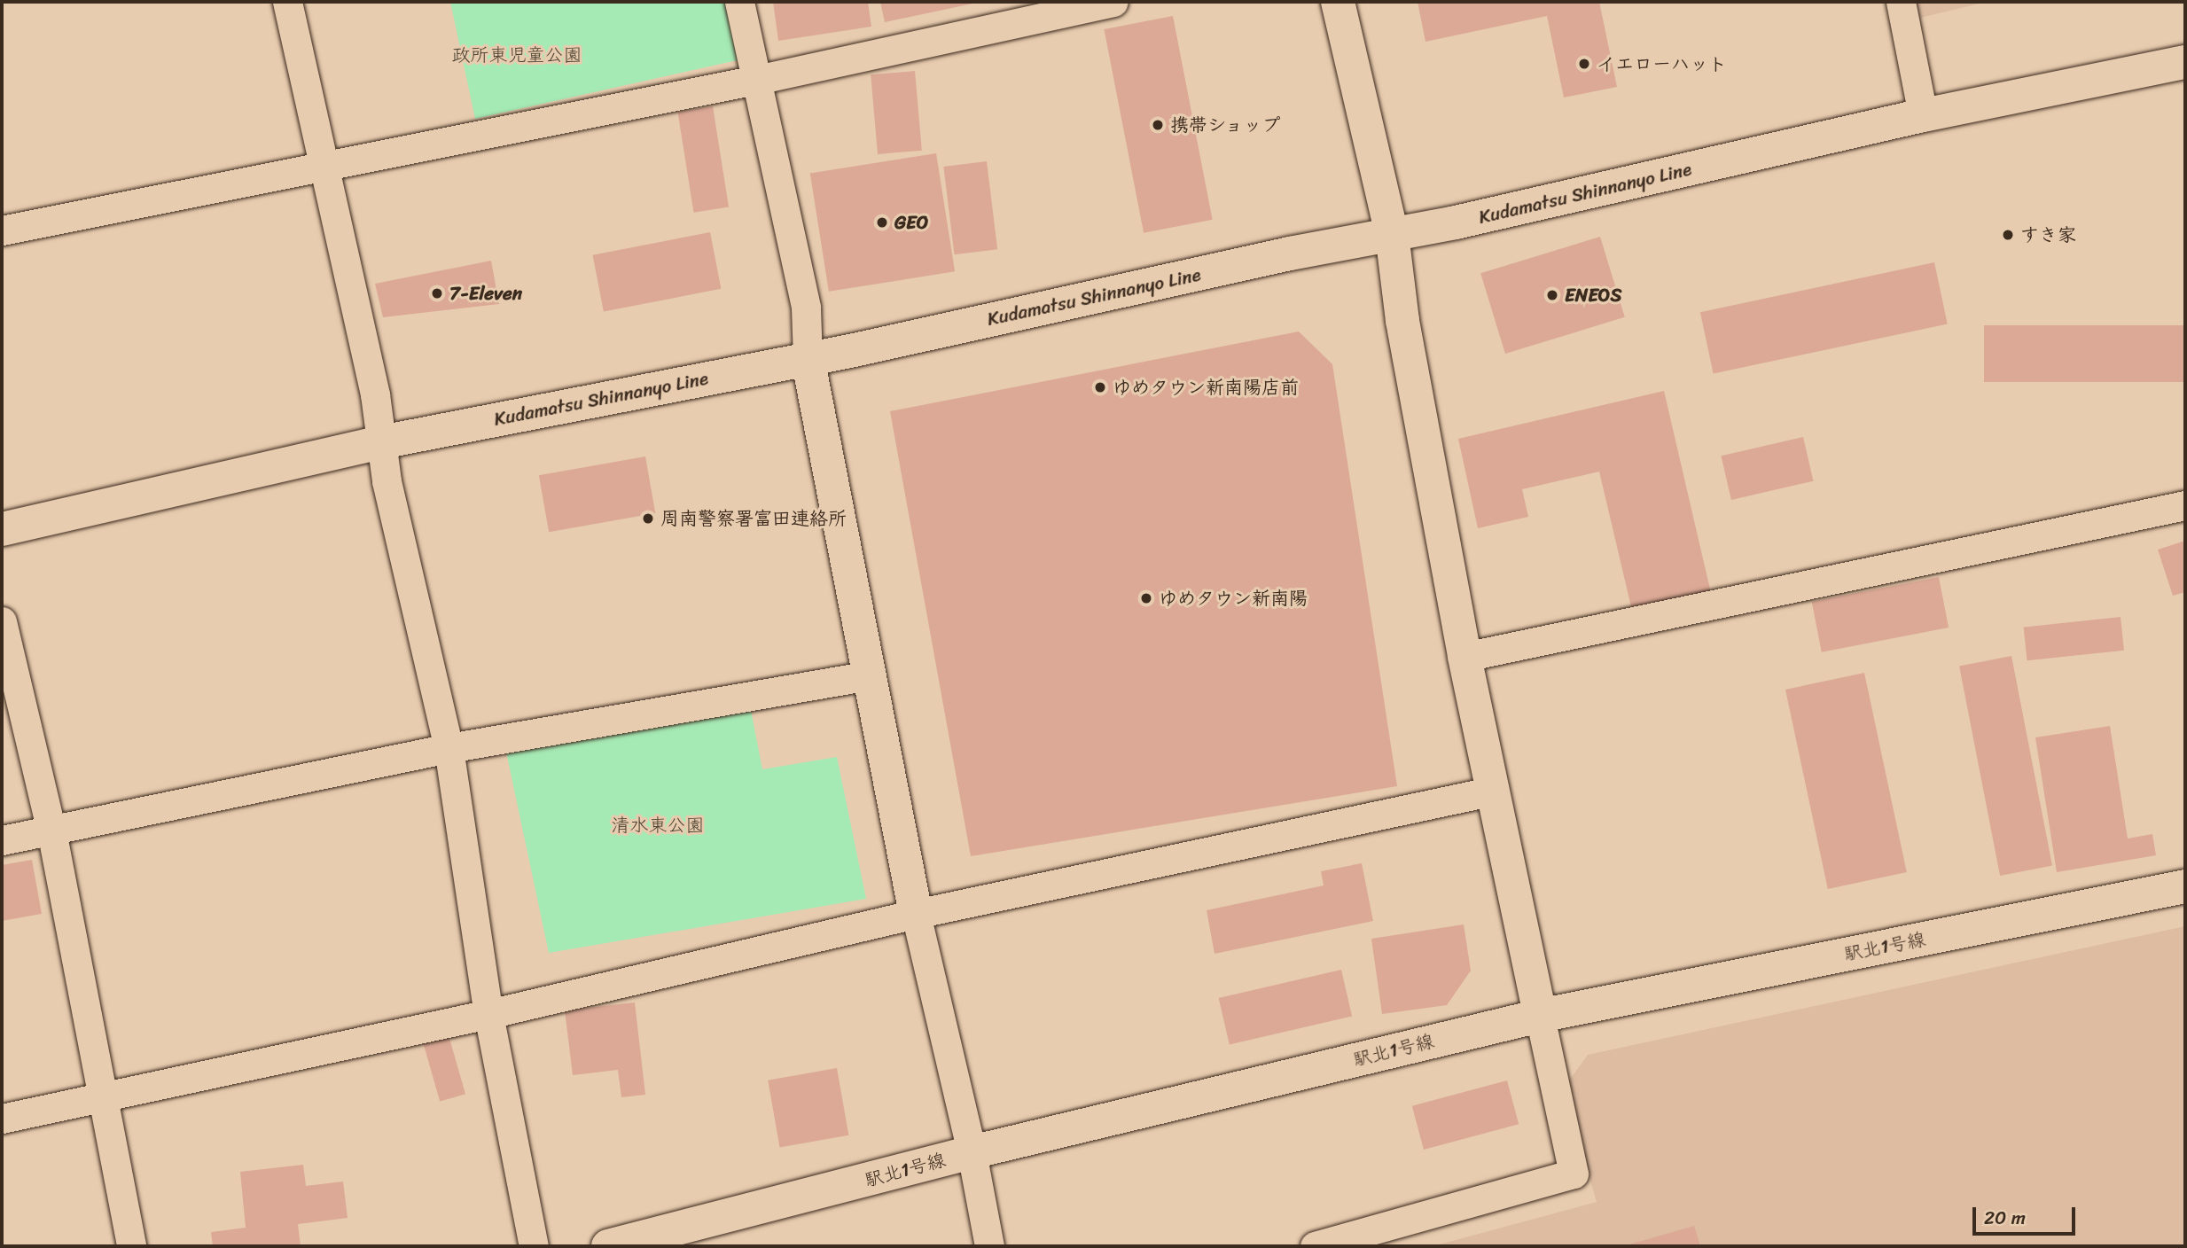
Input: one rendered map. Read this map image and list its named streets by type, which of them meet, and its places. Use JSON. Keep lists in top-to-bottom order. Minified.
{"streets":{"street":["Kudamatsu Shinnanyo Line","駅北1号線"]},"parks":["政所東児童公園","清水東公園"],"places":["イエローハット","携帯ショップ","GEO","すき家","7-Eleven","ENEOS","ゆめタウン新南陽店前","周南警察署富田連絡所","ゆめタウン新南陽"],"scale_bar":"20 m"}
